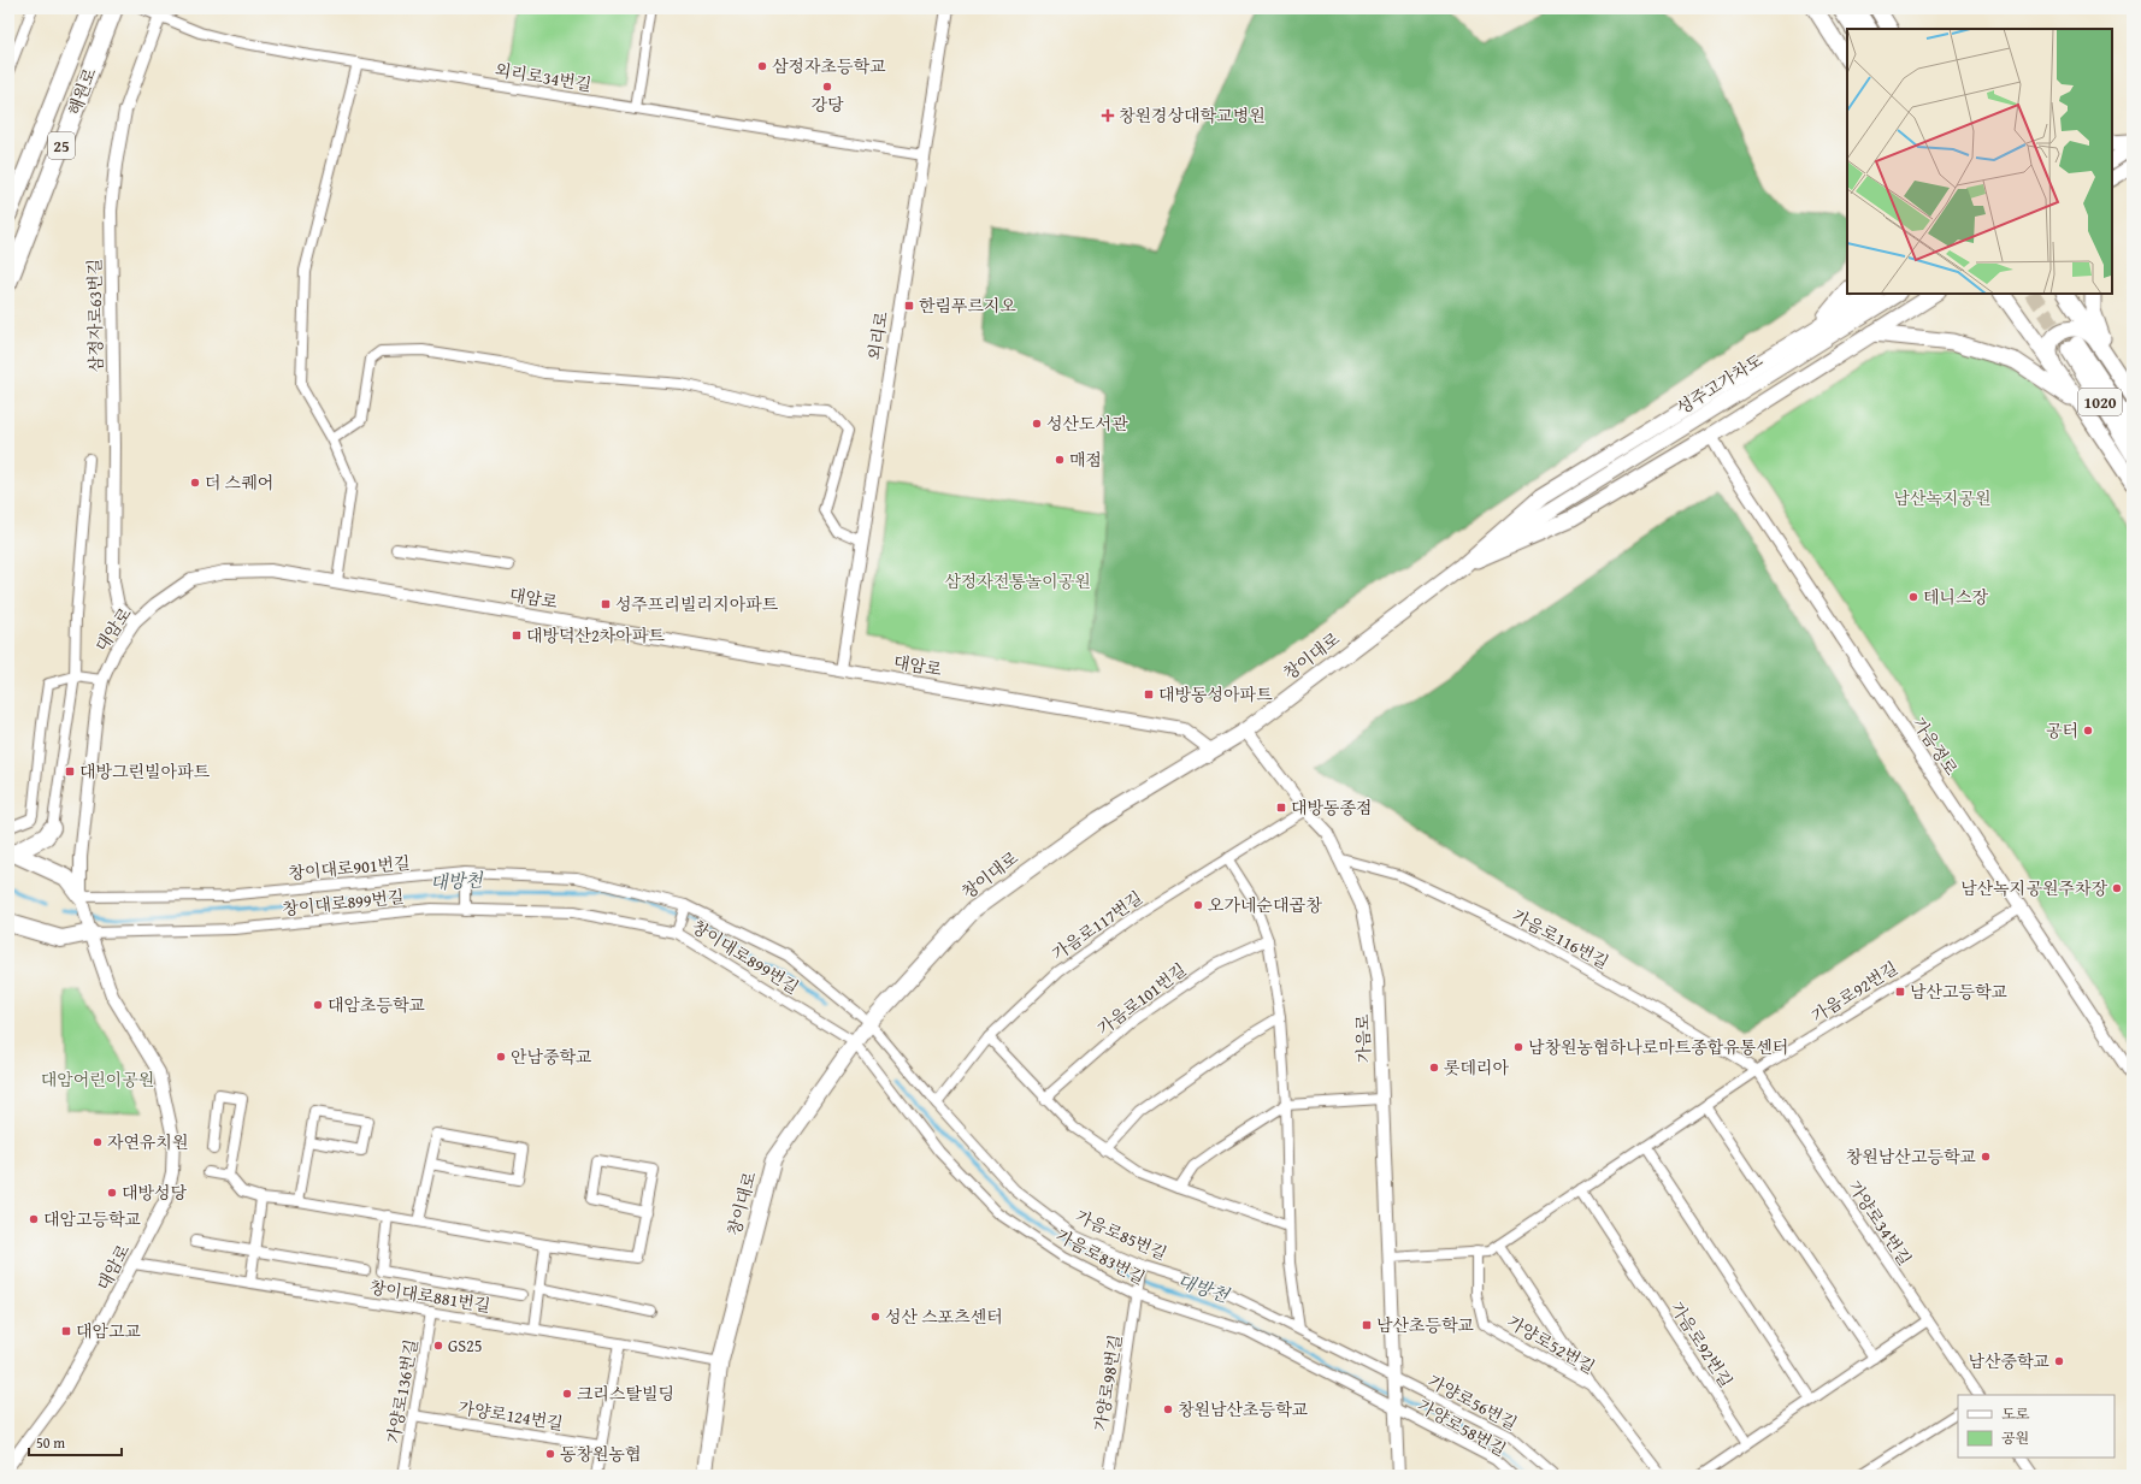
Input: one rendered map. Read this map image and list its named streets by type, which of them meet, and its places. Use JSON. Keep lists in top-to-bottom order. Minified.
{"streets":{"highway":["해원로","25"],"main road":["성주고가차도","1020","창이대로"],"street":["외리로34번길","삼정자로63번길","외리로","대암로","가음정로","창이대로901번길","창이대로899번길","가음로117번길","가음로116번길","가음로92번길","가음로101번길","가음로","가양로34번길","가음로85번길","가음로83번길","창이대로881번길","가양로52번길","가양로98번길","가양로136번길","가양로56번길","가양로124번길","가양로58번길"]},"crossings":[["외리로34번길","삼정자로63번길"],["외리로34번길","외리로"],["삼정자로63번길","대암로"],["외리로","대암로"],["성주고가차도","창이대로"],["대암로","창이대로"],["대암로","창이대로901번길"],["대암로","창이대로899번길"],["대암로","창이대로881번길"],["창이대로","창이대로901번길"],["창이대로","창이대로899번길"],["창이대로","가음로"],["창이대로","가음로85번길"],["창이대로","가음로83번길"],["창이대로","창이대로881번길"],["가음정로","가음로92번길"],["창이대로901번길","가음로85번길"],["창이대로899번길","가음로83번길"],["가음로117번길","가음로"],["가음로117번길","가음로85번길"],["가음로116번길","가음로92번길"],["가음로116번길","가음로"],["가음로116번길","가양로34번길"],["가음로92번길","가음로"],["가음로92번길","가양로34번길"],["가음로92번길","가양로52번길"],["가음로","가음로85번길"],["가음로","가음로83번길"],["가음로","가양로56번길"],["가음로","가양로58번길"],["가음로85번길","가양로98번길"],["가음로85번길","가양로56번길"],["가음로83번길","가양로98번길"],["가음로83번길","가양로58번길"],["창이대로881번길","가양로136번길"],["가양로136번길","가양로124번길"]],"water":["대방천"],"parks":["남산녹지공원","삼정자전통놀이공원","대암어린이공원"],"places":{"other":["삼정자초등학교","강당","성산도서관","매점","더 스퀘어","테니스장","공터","남산녹지공원주차장","오가네순대곱창","대암초등학교","남창원농협하나로마트종합유통센터","안남중학교","롯데리아","자연유치원","창원남산고등학교","대방성당","대암고등학교","성산 스포츠센터","GS25","남산중학교","크리스탈빌딩","창원남산초등학교","동창원농협"],"health":["창원경상대학교병원"],"transit":["한림푸르지오","성주프리빌리지아파트","대방덕산2차아파트","대방동성아파트","대방그린빌아파트","대방동종점","남산고등학교","남산초등학교","대암고교"]},"legend":["도로","공원"],"scale_bar":"50 m"}
